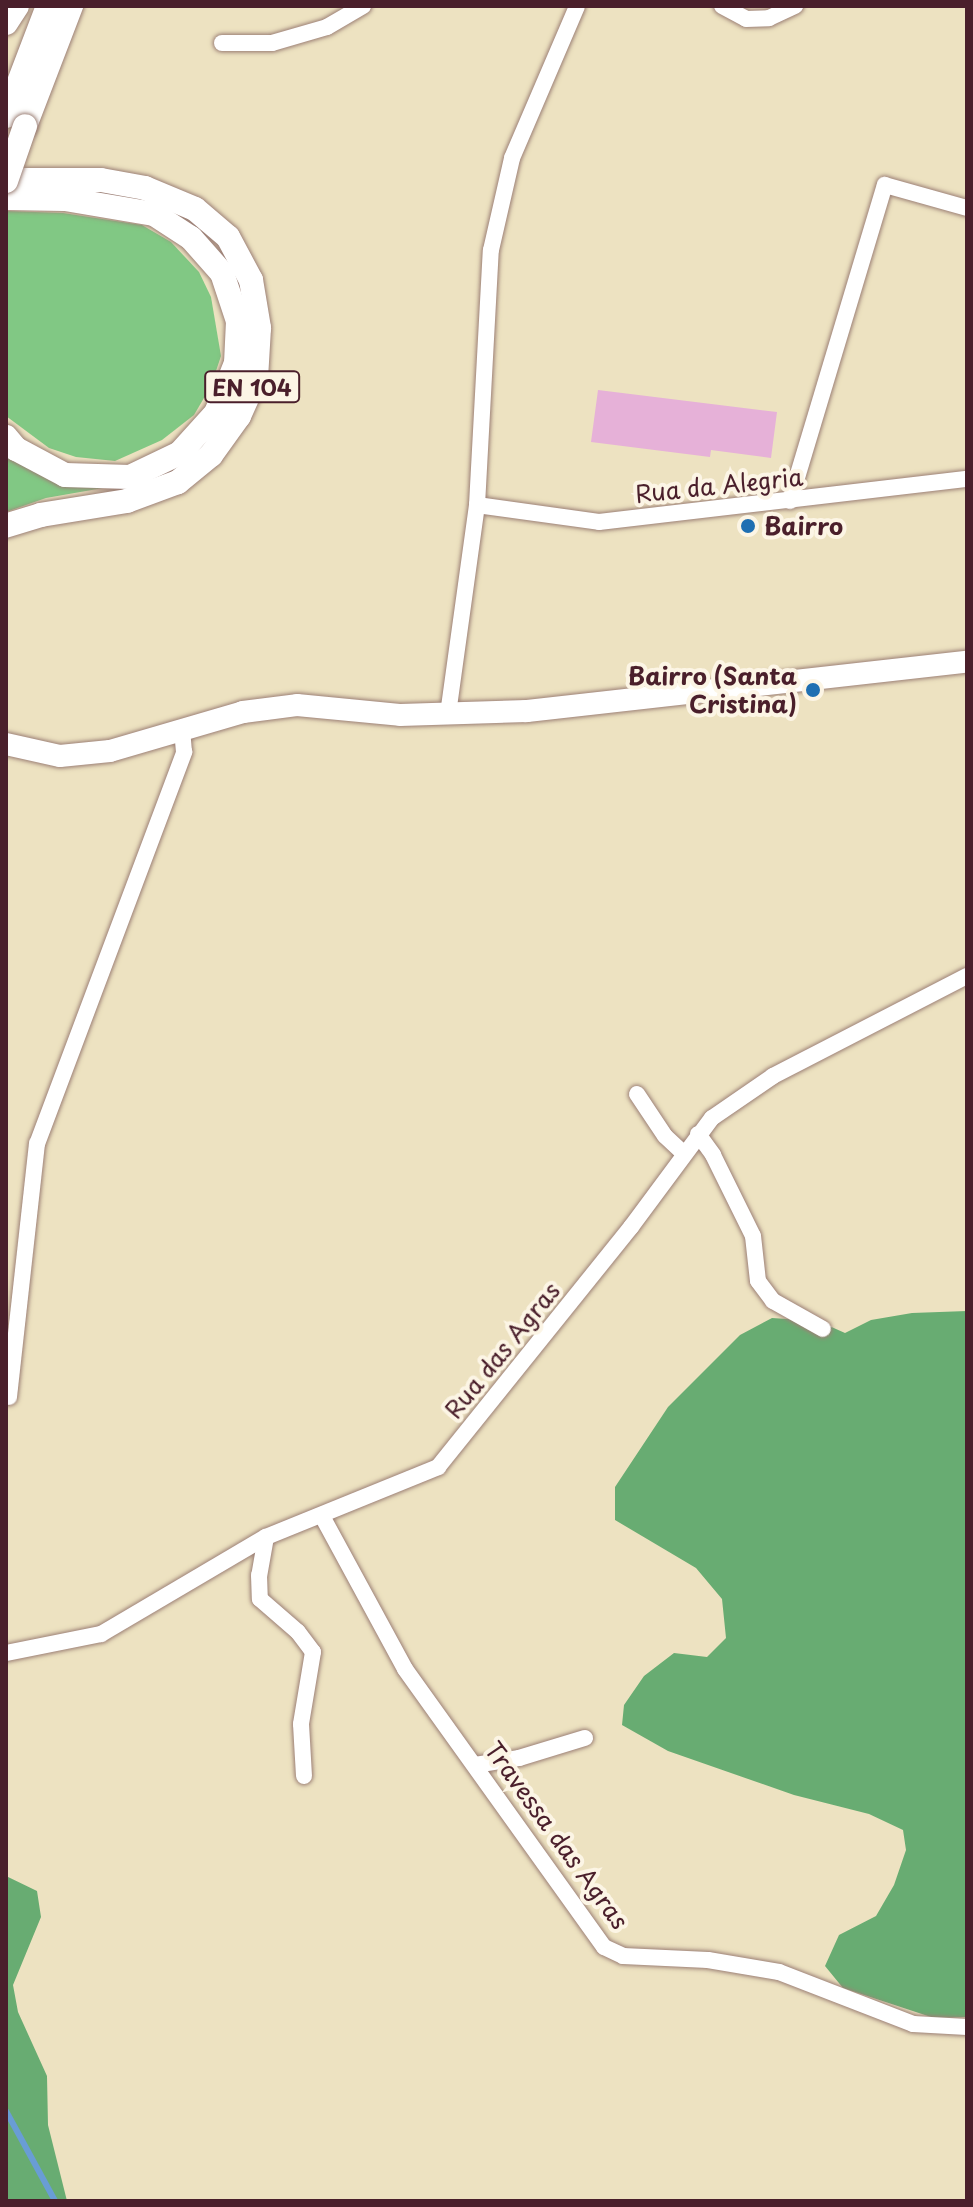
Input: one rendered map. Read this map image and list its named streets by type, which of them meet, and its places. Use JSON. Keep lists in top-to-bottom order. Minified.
{"streets":{"main road":["EN 104"],"street":["Rua da Alegria","Rua das Agras","Travessa das Agras"]},"crossings":[["Rua das Agras","Travessa das Agras"]],"places":["Bairro","Bairro (Santa Cristina)"]}
